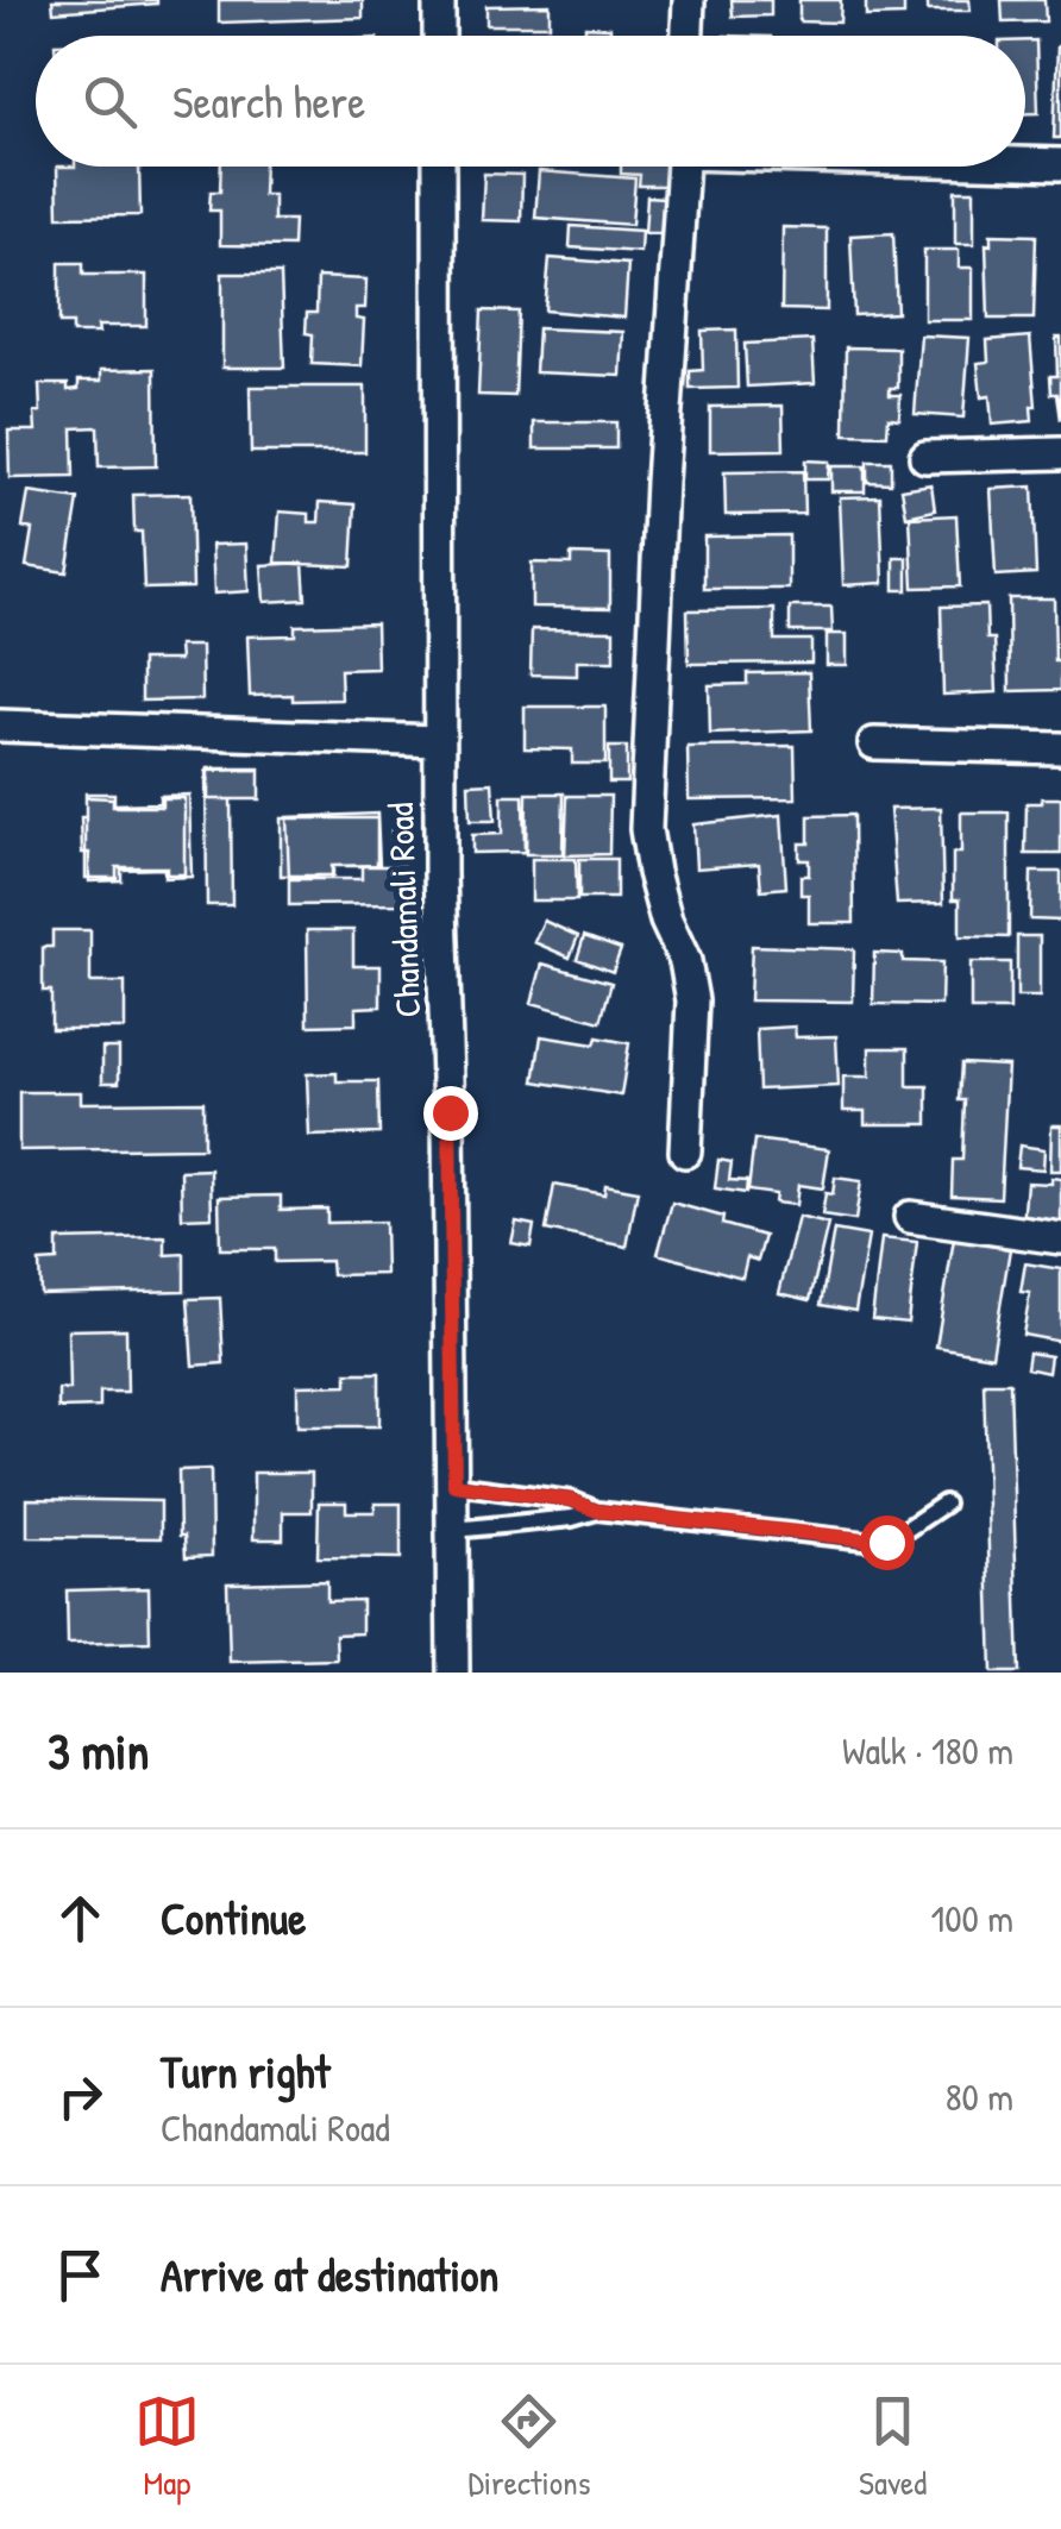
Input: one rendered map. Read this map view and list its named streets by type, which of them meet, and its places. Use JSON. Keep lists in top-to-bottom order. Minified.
{"streets":{"street":["Chandamali Road"]},"page":{"search":"Search here","heading":["3 min","Walk · 180 m"],"list":[["Continue","100 m"],["Turn right","Chandamali Road","80 m"],"Arrive at destination"],"nav":["Map","Directions","Saved"]}}
